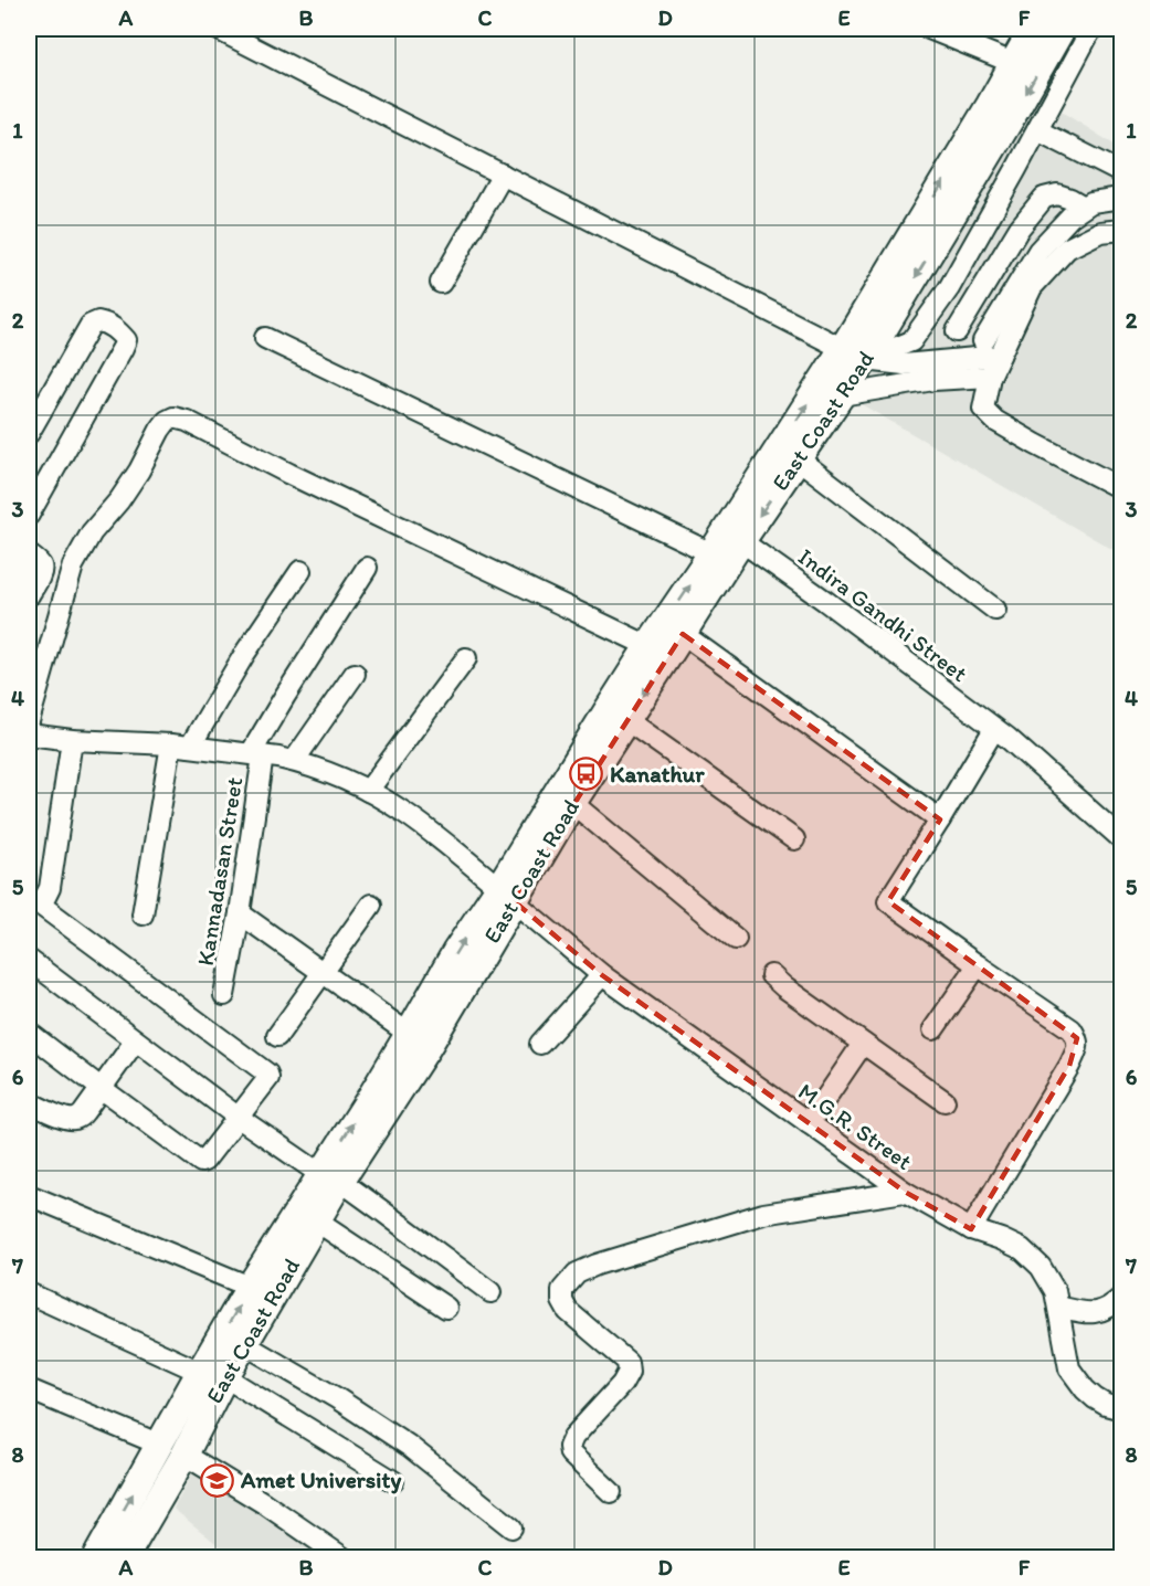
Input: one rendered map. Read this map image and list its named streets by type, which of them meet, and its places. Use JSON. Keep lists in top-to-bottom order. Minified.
{"streets":{"main road":["East Coast Road"],"street":["Indira Gandhi Street","Kannadasan Street","M.G.R. Street"]},"crossings":[["East Coast Road","Indira Gandhi Street"],["East Coast Road","M.G.R. Street"],["Kannadasan Street","M.G.R. Street"]],"places":{"bus stop":["Kanathur"],"school or university":["Amet University"]},"grid":{"columns":["A","B","C","D","E","F"],"rows":["1","2","3","4","5","6","7","8"]}}
